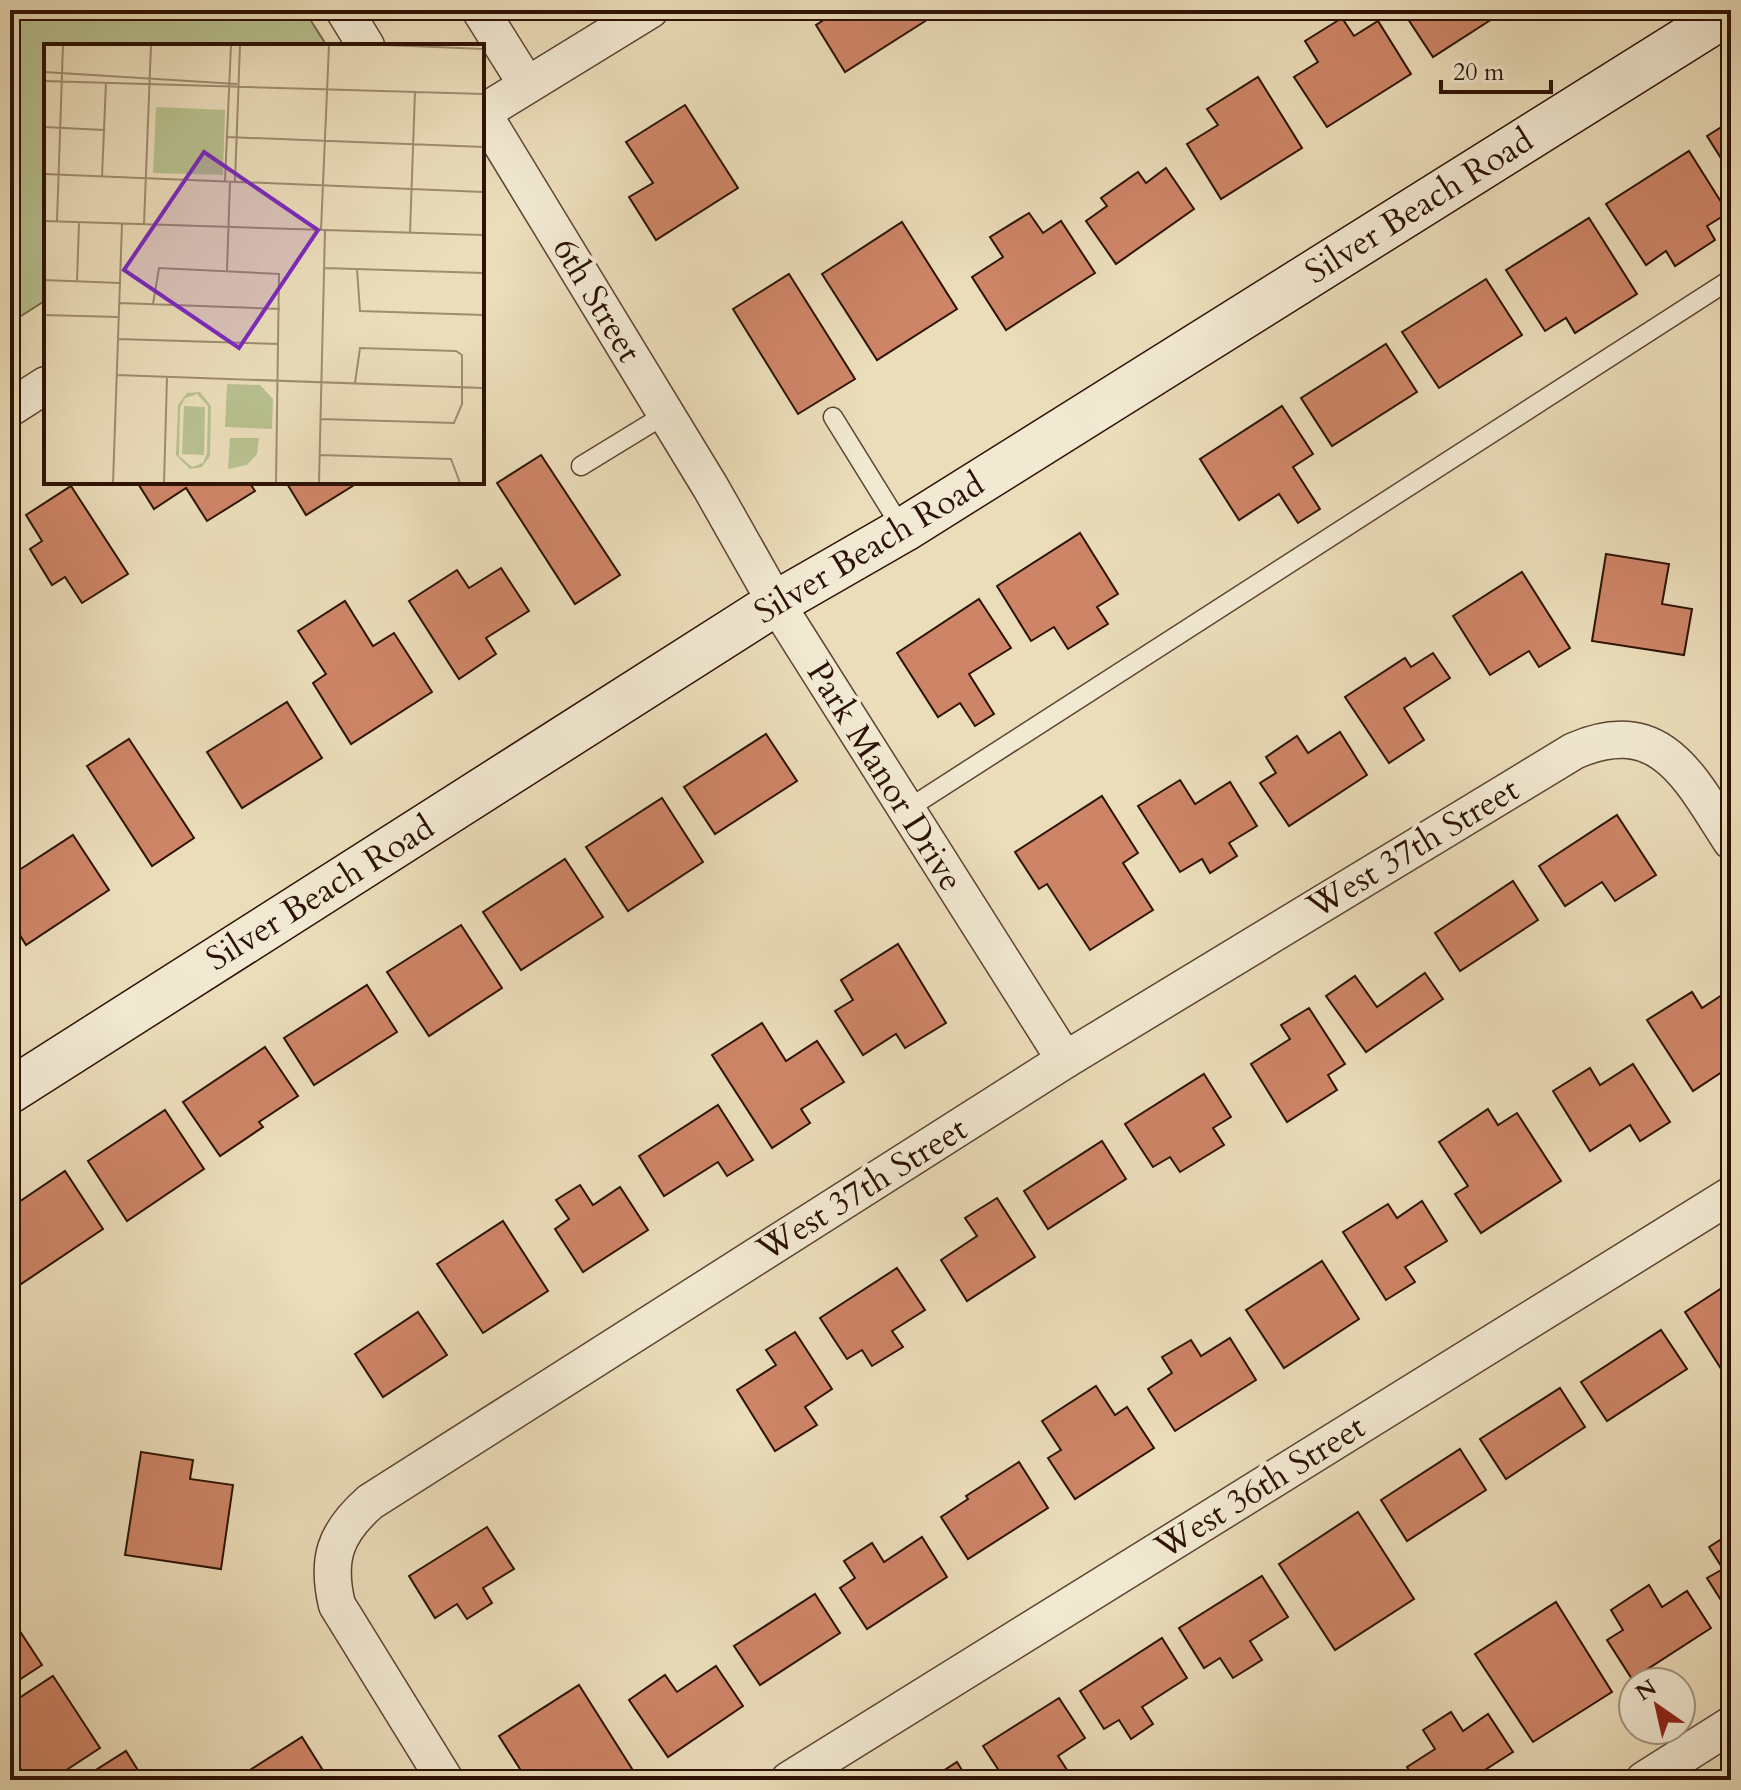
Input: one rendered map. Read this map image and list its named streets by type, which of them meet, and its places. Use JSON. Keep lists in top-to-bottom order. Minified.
{"streets":{"street":["Silver Beach Road","6th Street","Park Manor Drive","West 37th Street","West 36th Street"]},"crossings":[["Silver Beach Road","Park Manor Drive"],["6th Street","Park Manor Drive"],["Park Manor Drive","West 37th Street"]],"scale_bar":"20 m","north":"top left"}
